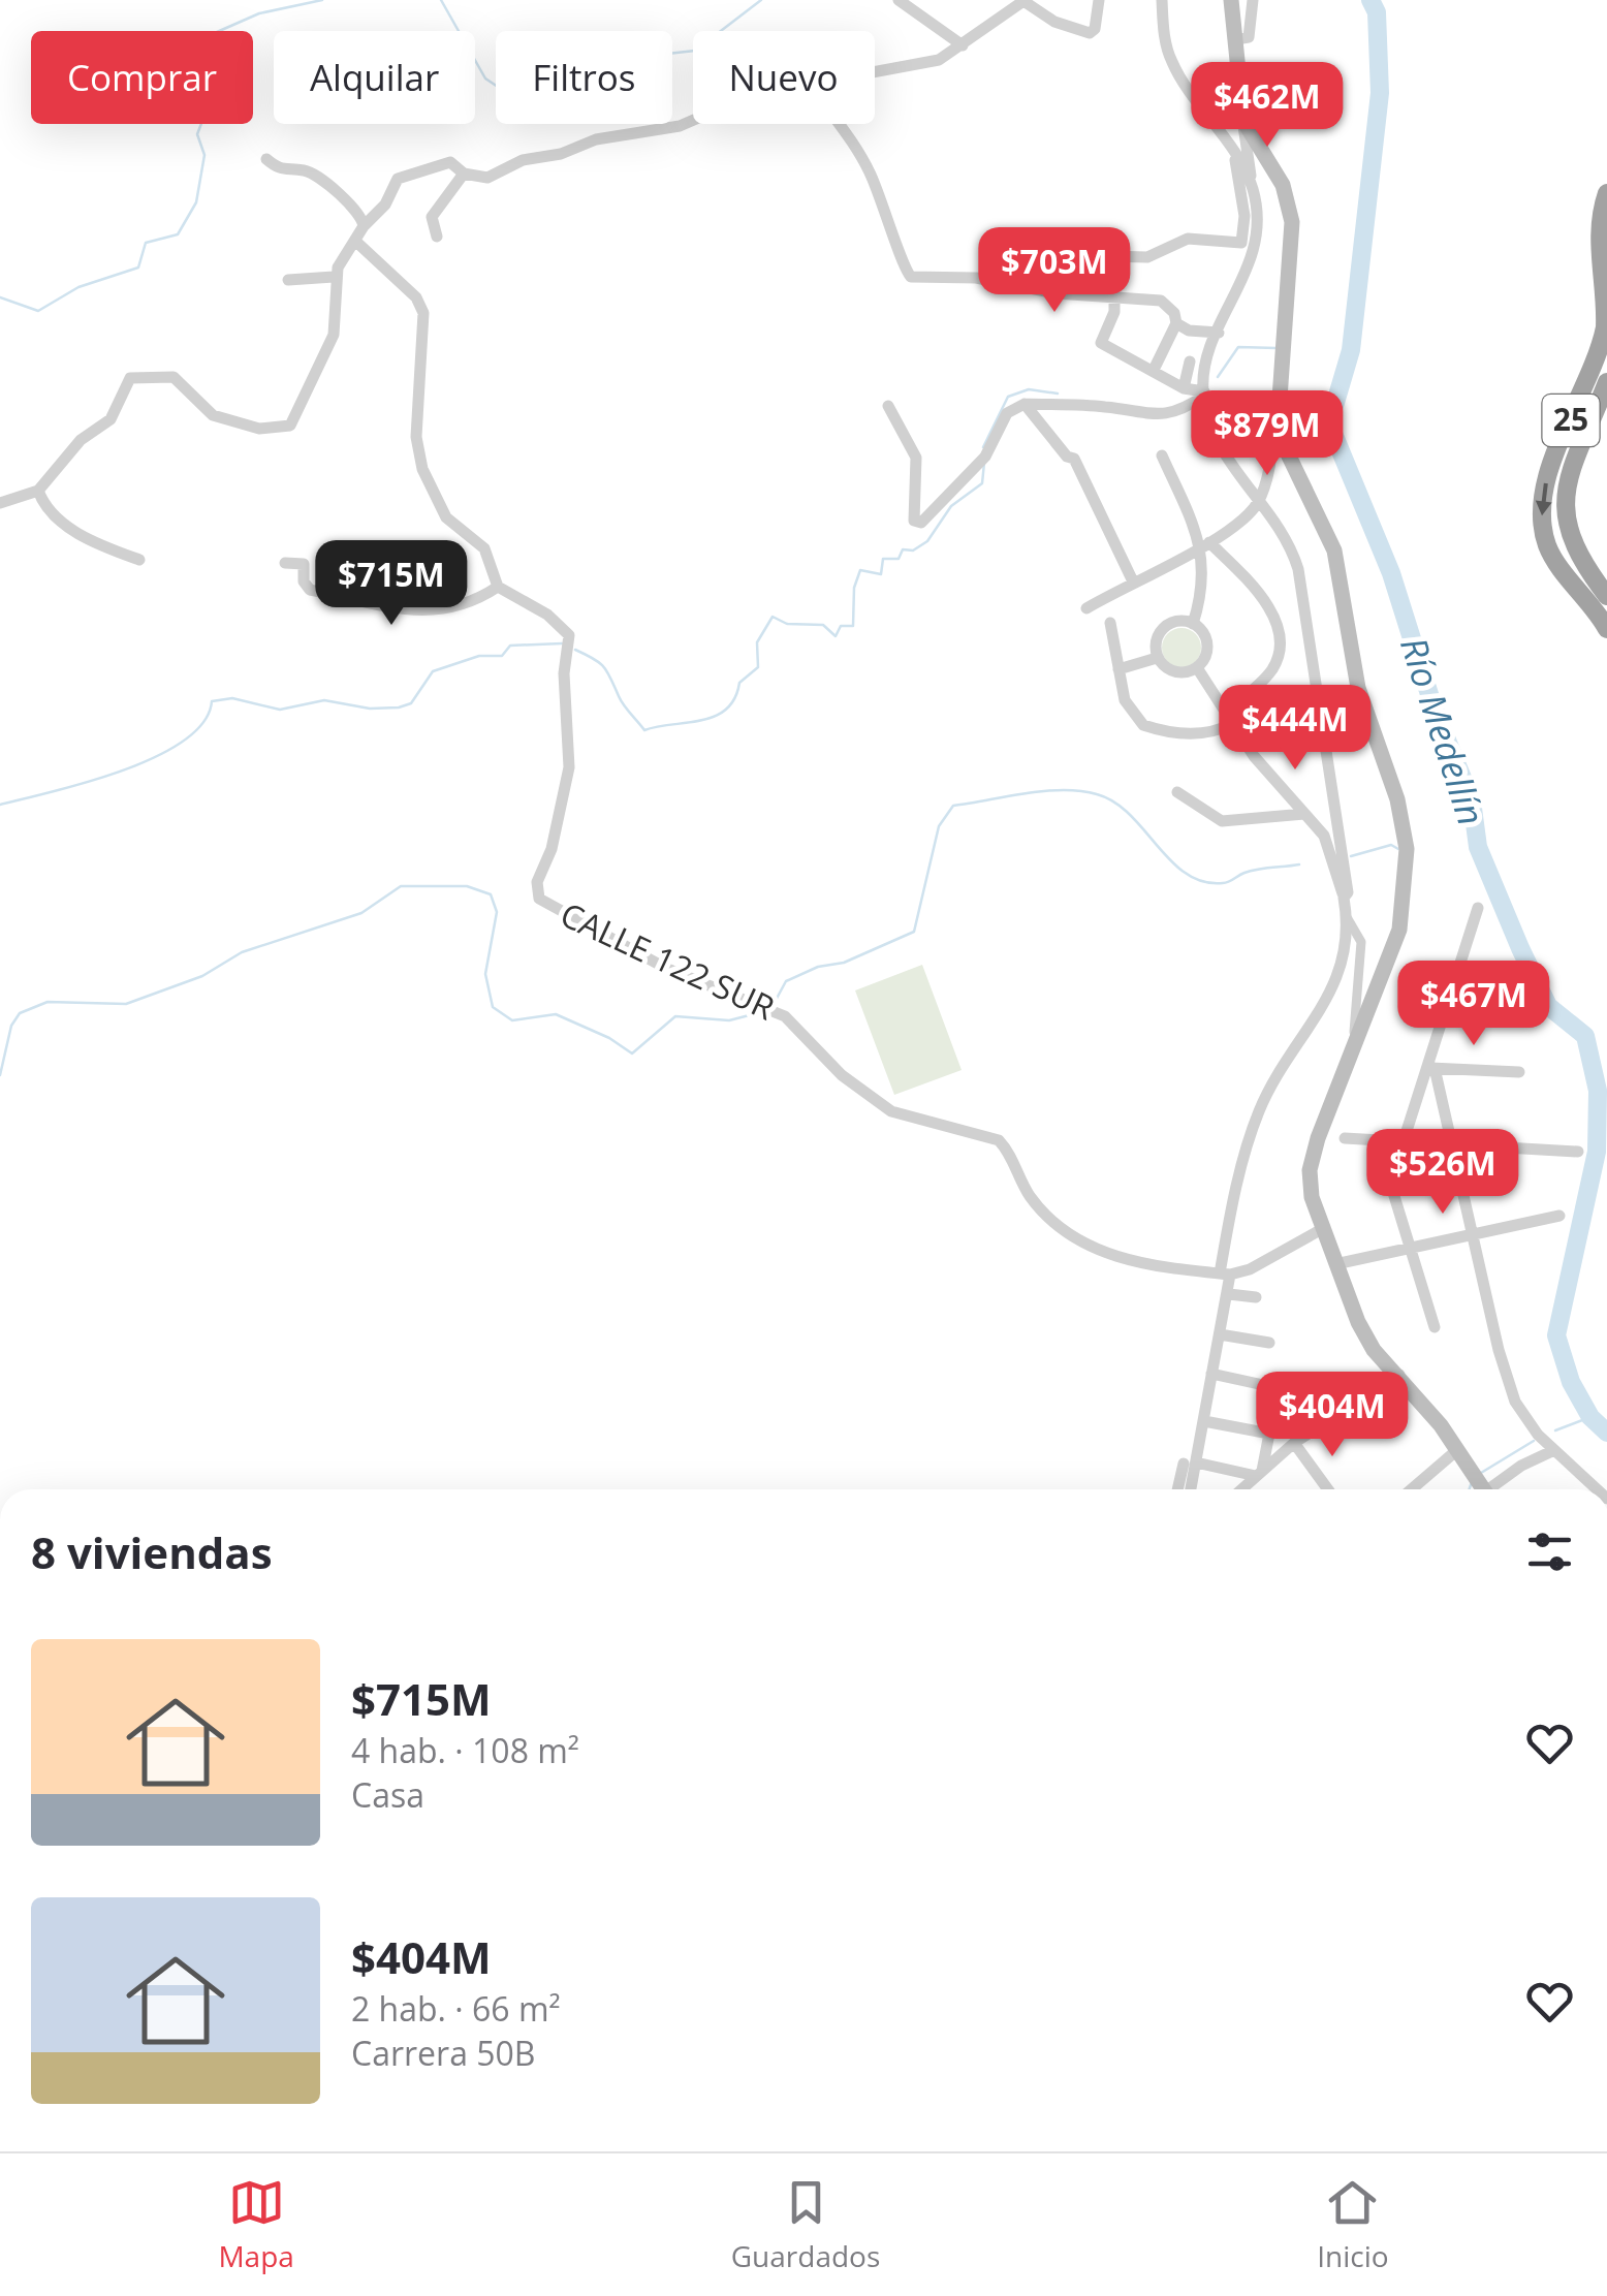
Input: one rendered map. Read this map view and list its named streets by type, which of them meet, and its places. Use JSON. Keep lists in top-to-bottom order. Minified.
{"streets":{"highway":["25"],"street":["CALLE 122 SUR"]},"water":["Río Medellín"],"page":{"chip":["Comprar","Alquilar","Filtros","Nuevo"],"price":["$462M","$703M","$879M","$715M","$444M","$467M","$526M","$404M"],"heading":"8 viviendas","list":[{"name":"$715M","note":"4 hab. · 108 m² · Casa"},{"name":"$404M","note":"2 hab. · 66 m² · Carrera 50B"}],"tabs":["Mapa","Guardados","Inicio"]}}
